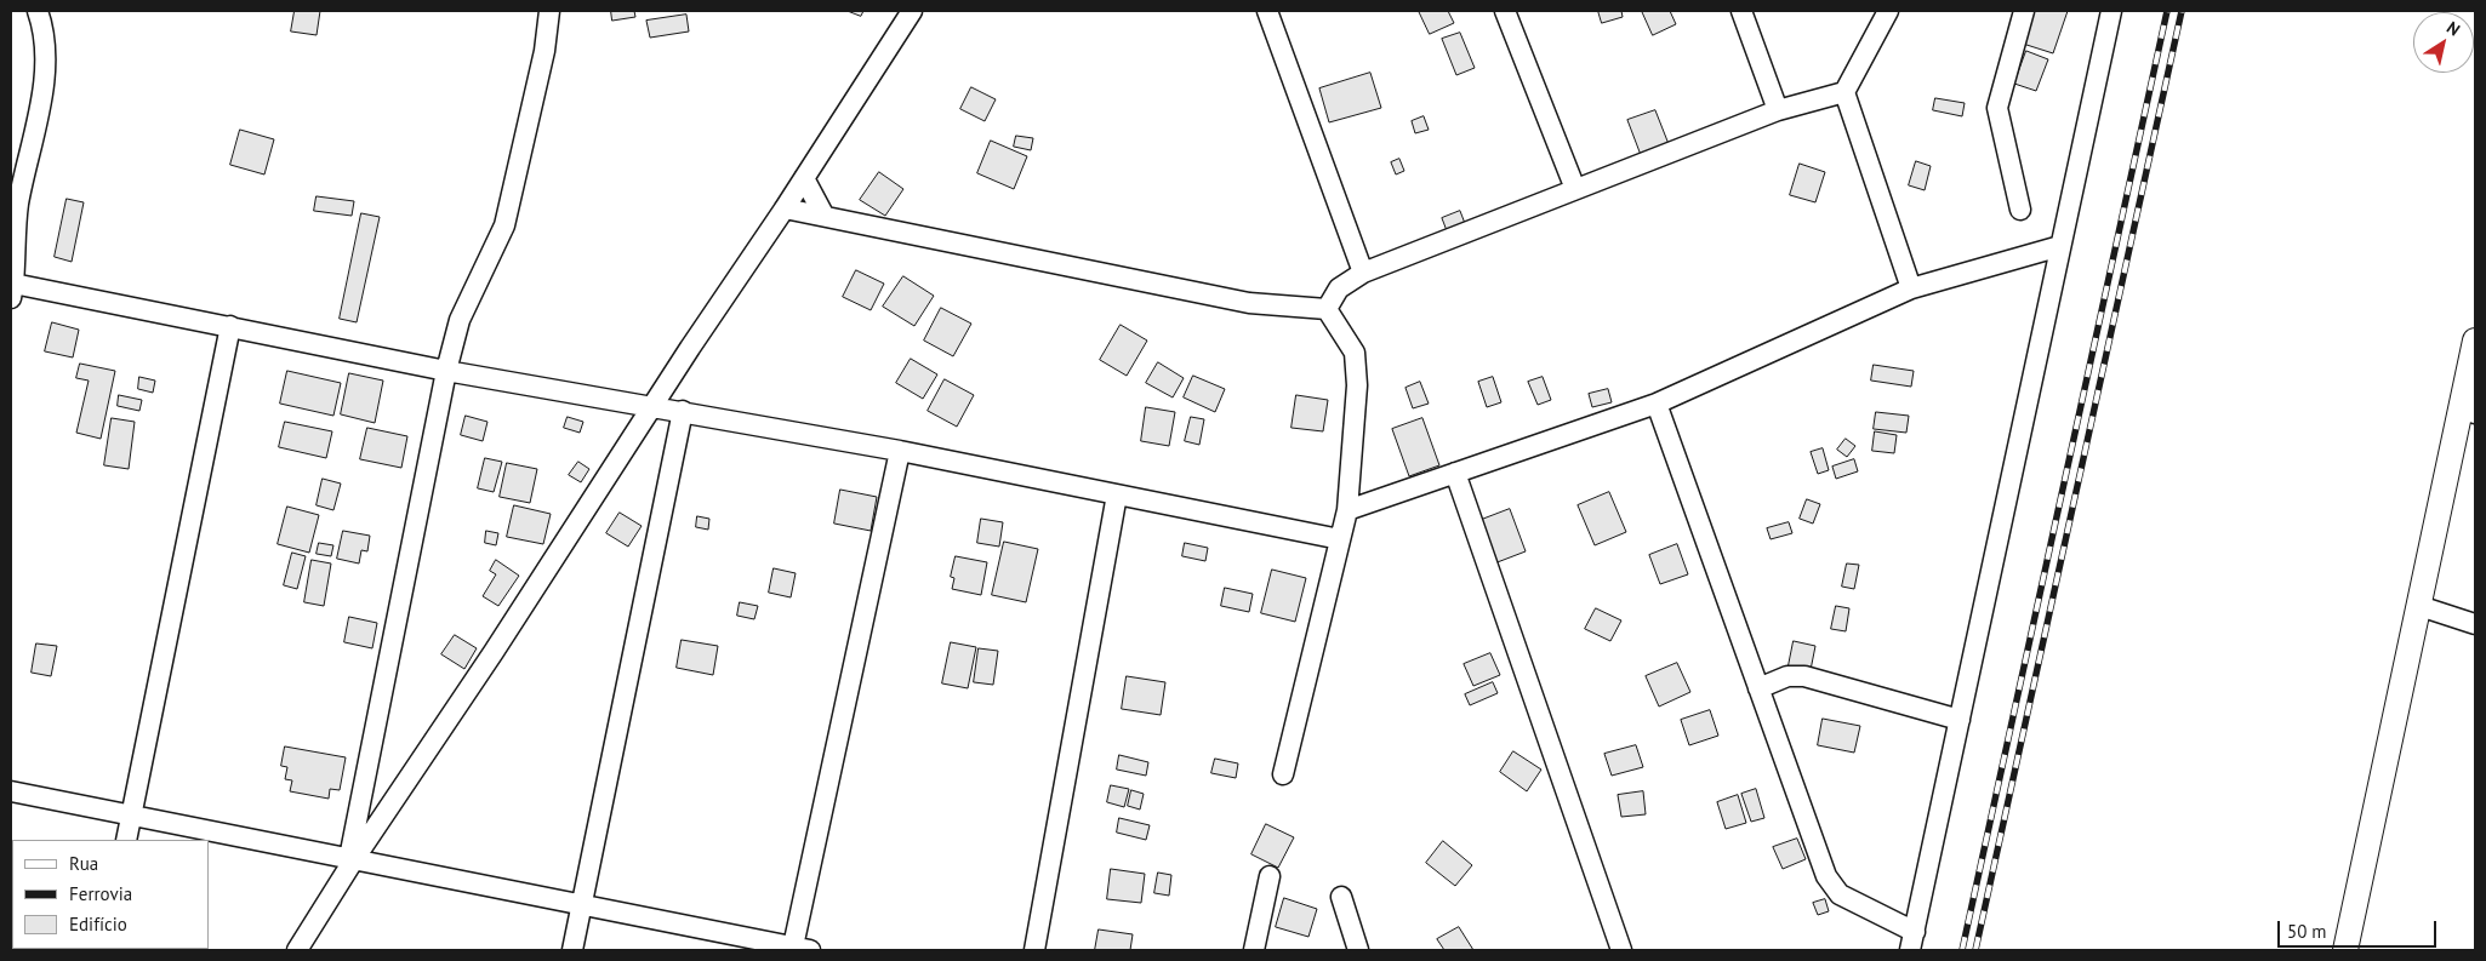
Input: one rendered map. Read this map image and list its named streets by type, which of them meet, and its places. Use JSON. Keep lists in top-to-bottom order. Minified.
{"legend":["Rua","Ferrovia","Edifício"],"scale_bar":"50 m","north":"top right"}
